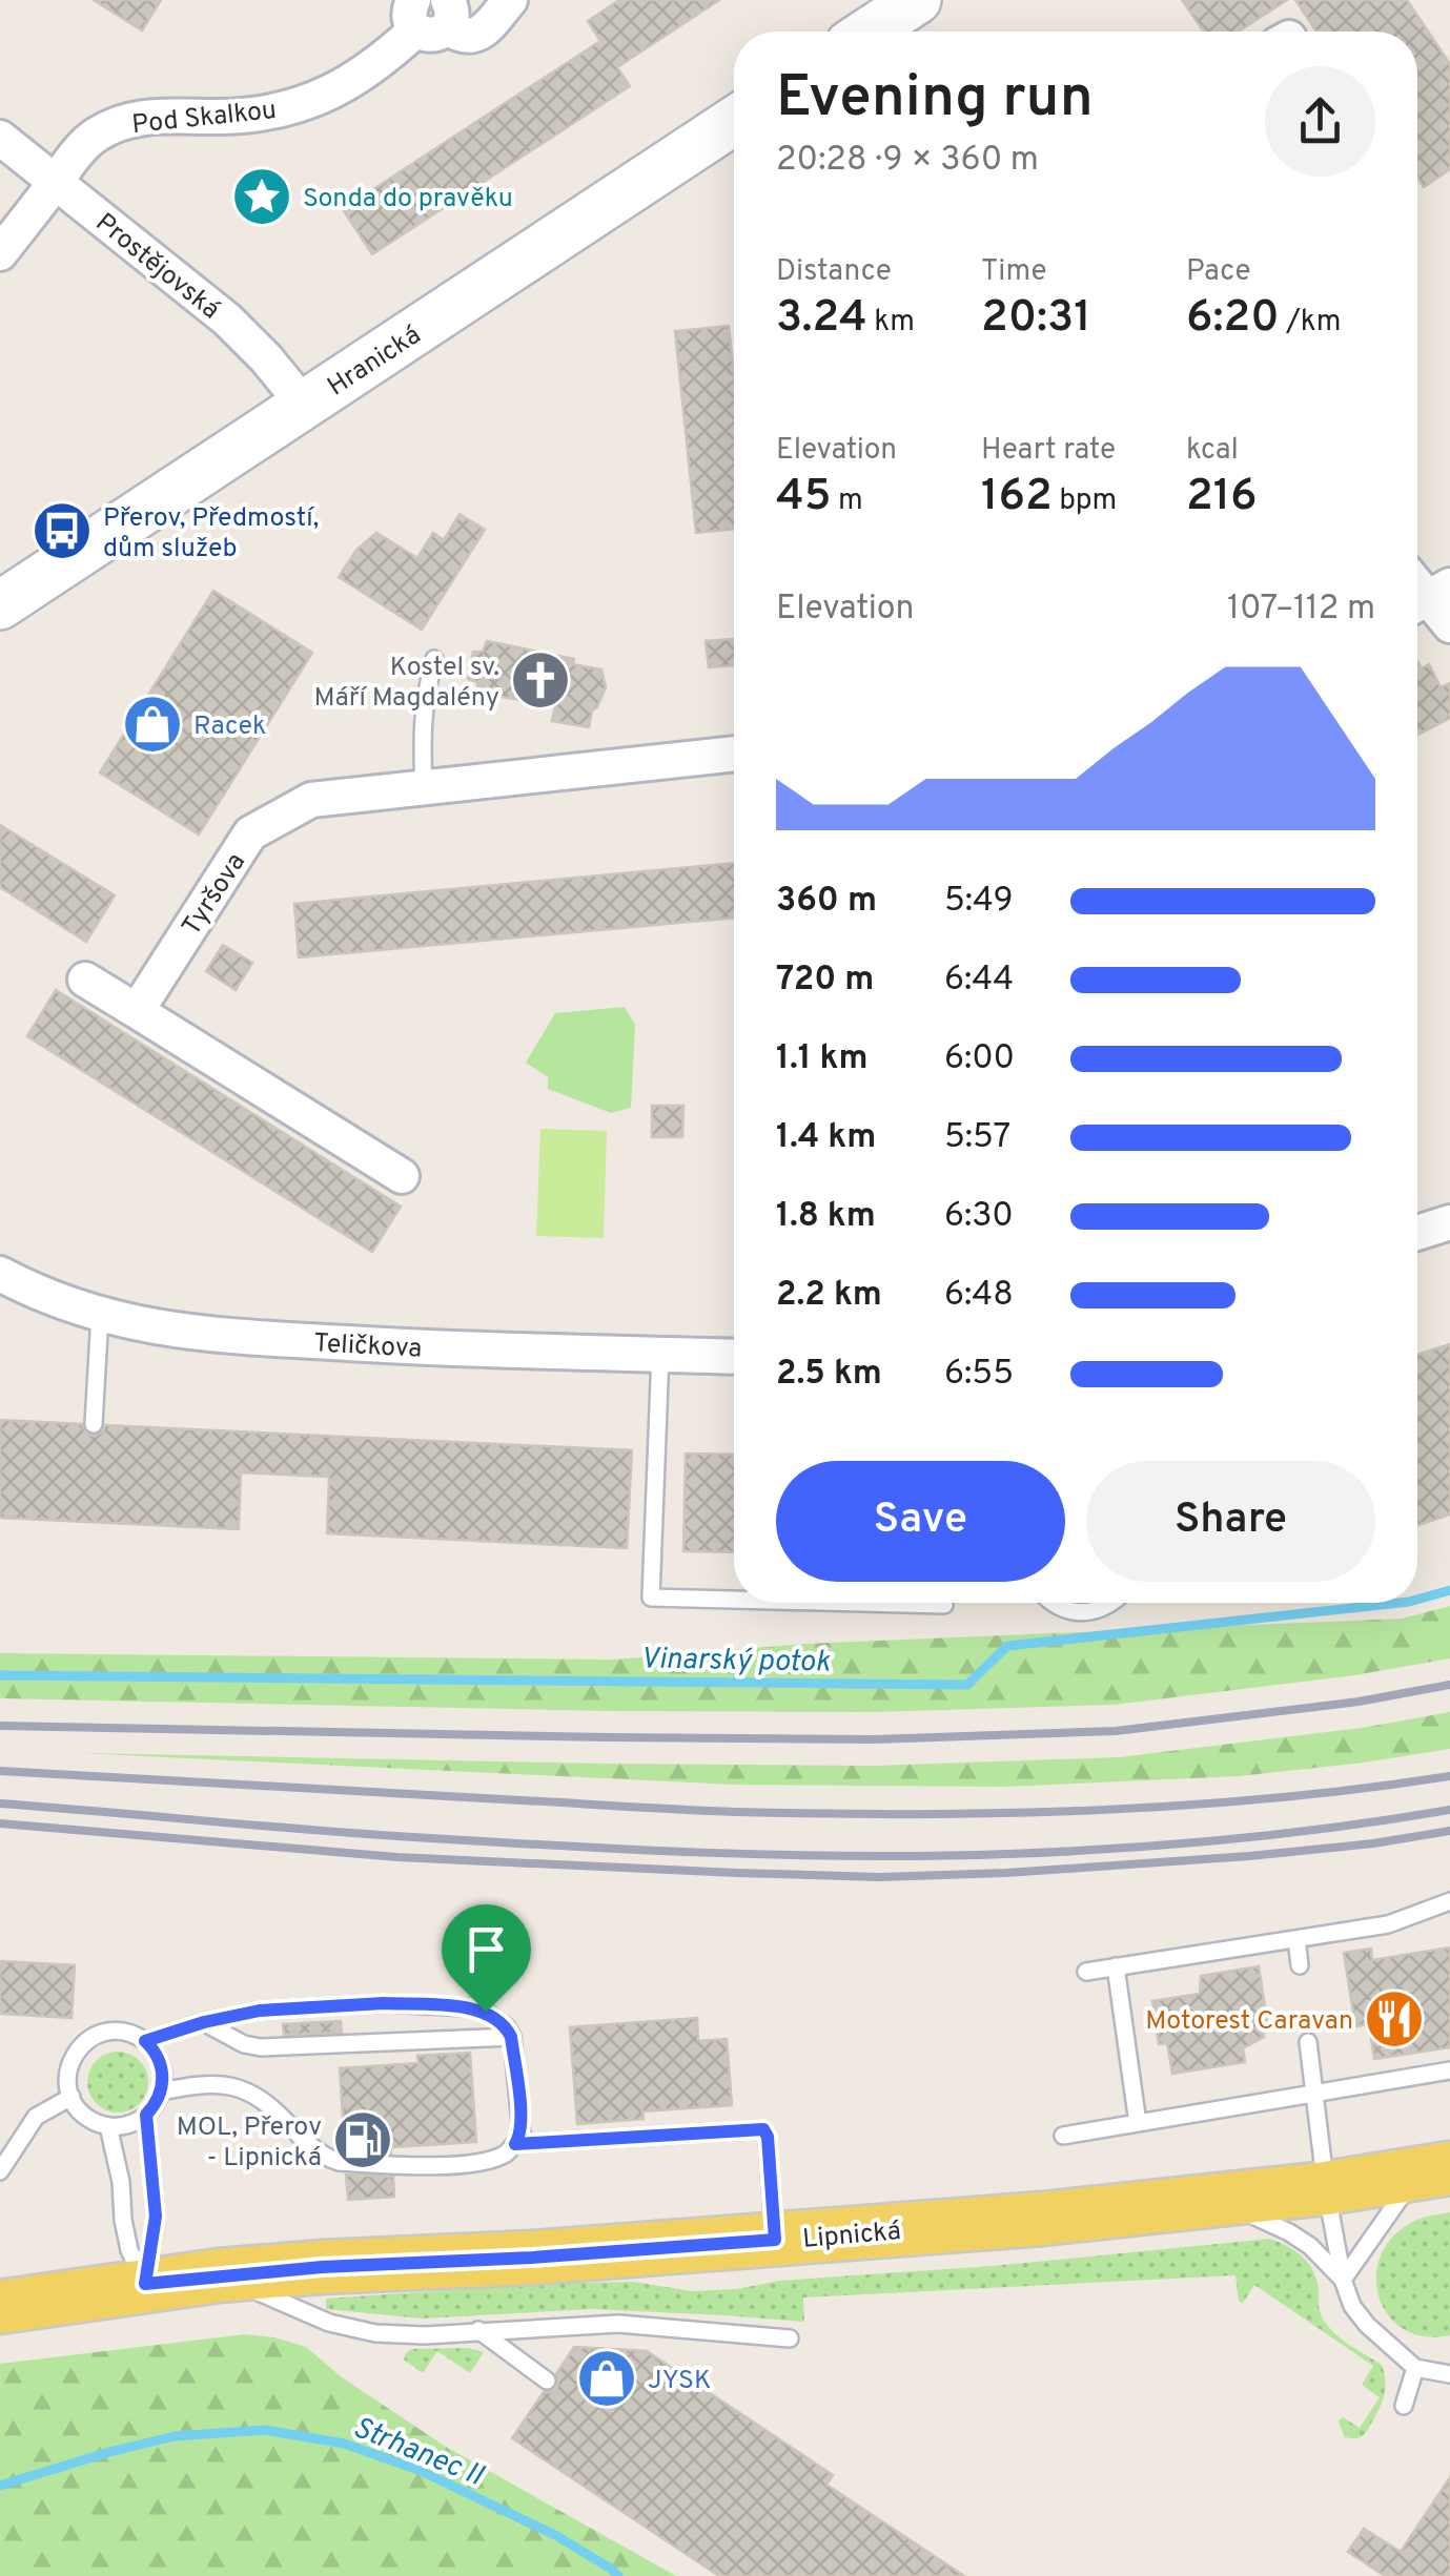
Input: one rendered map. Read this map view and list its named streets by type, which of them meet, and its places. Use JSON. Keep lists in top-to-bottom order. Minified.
{"streets":{"main road":["Hranická","Lipnická"],"street":["Pod Skalkou","Prostějovská","Tyršova","Teličkova"]},"crossings":[["Pod Skalkou","Prostějovská"],["Prostějovská","Hranická"]],"water":["Vinarský potok","Strhanec II"],"places":{"place":["Sonda do pravěku"],"bus stop":["Přerov, Předmostí, dům služeb"],"church":["Kostel sv. Máří Magdalény"],"shop":["Racek","JYSK"],"restaurant":["Motorest Caravan"],"fuel station":["MOL, Přerov - Lipnická"]},"page":{"heading":["Evening run","20:28 · 9 × 360 m"],"stats":[["Distance","3.24 km"],["Time","20:31"],["Pace","6:20 /km"],["Elevation","45 m"],["Heart rate","162 bpm"],["kcal","216"]],"chart":["Elevation","107–112 m"],"list":[{"name":"360 m","note":"5:49"},{"name":"720 m","note":"6:44"},{"name":"1.1 km","note":"6:00"},{"name":"1.4 km","note":"5:57"},{"name":"1.8 km","note":"6:30"},{"name":"2.2 km","note":"6:48"},{"name":"2.5 km","note":"6:55"}],"buttons":["Save","Share"]}}
